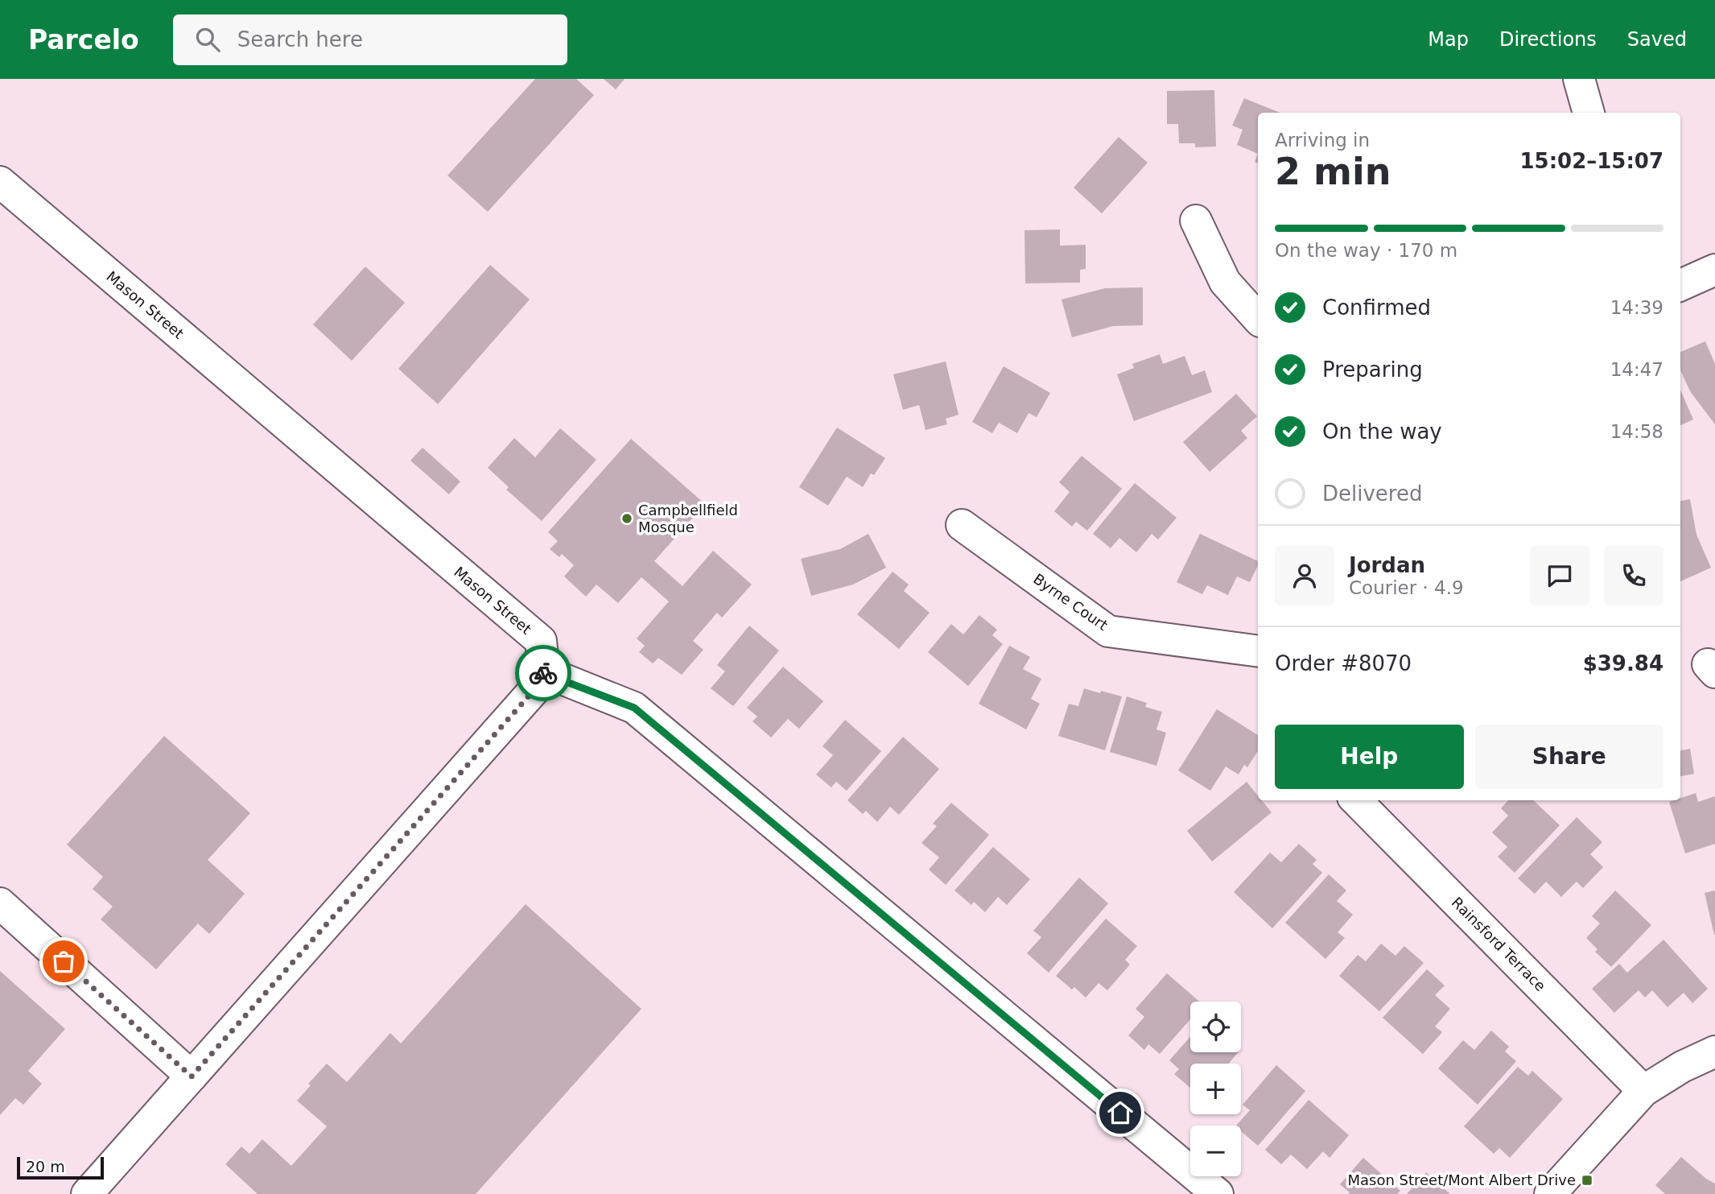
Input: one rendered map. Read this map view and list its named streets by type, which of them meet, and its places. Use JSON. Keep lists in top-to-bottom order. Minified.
{"streets":{"street":["Mason Street","Byrne Court","Rainsford Terrace"]},"places":{"other":["Campbellfield Mosque"],"transit":["Mason Street/Mont Albert Drive"]},"scale_bar":"20 m","page":{"header":"Parcelo","search":"Search here","nav":["Map","Directions","Saved"],"heading":["2 min","Arriving in","15:02–15:07"],"panel":["Jordan","Courier · 4.9","Order #8070","$39.84"],"bar":"On the way · 170 m","list":[["Confirmed","14:39"],["Preparing","14:47"],["On the way","14:58"],"Delivered"],"buttons":["Help","Share"],"map_buttons":["+","−"],"scale":"20 m"}}
